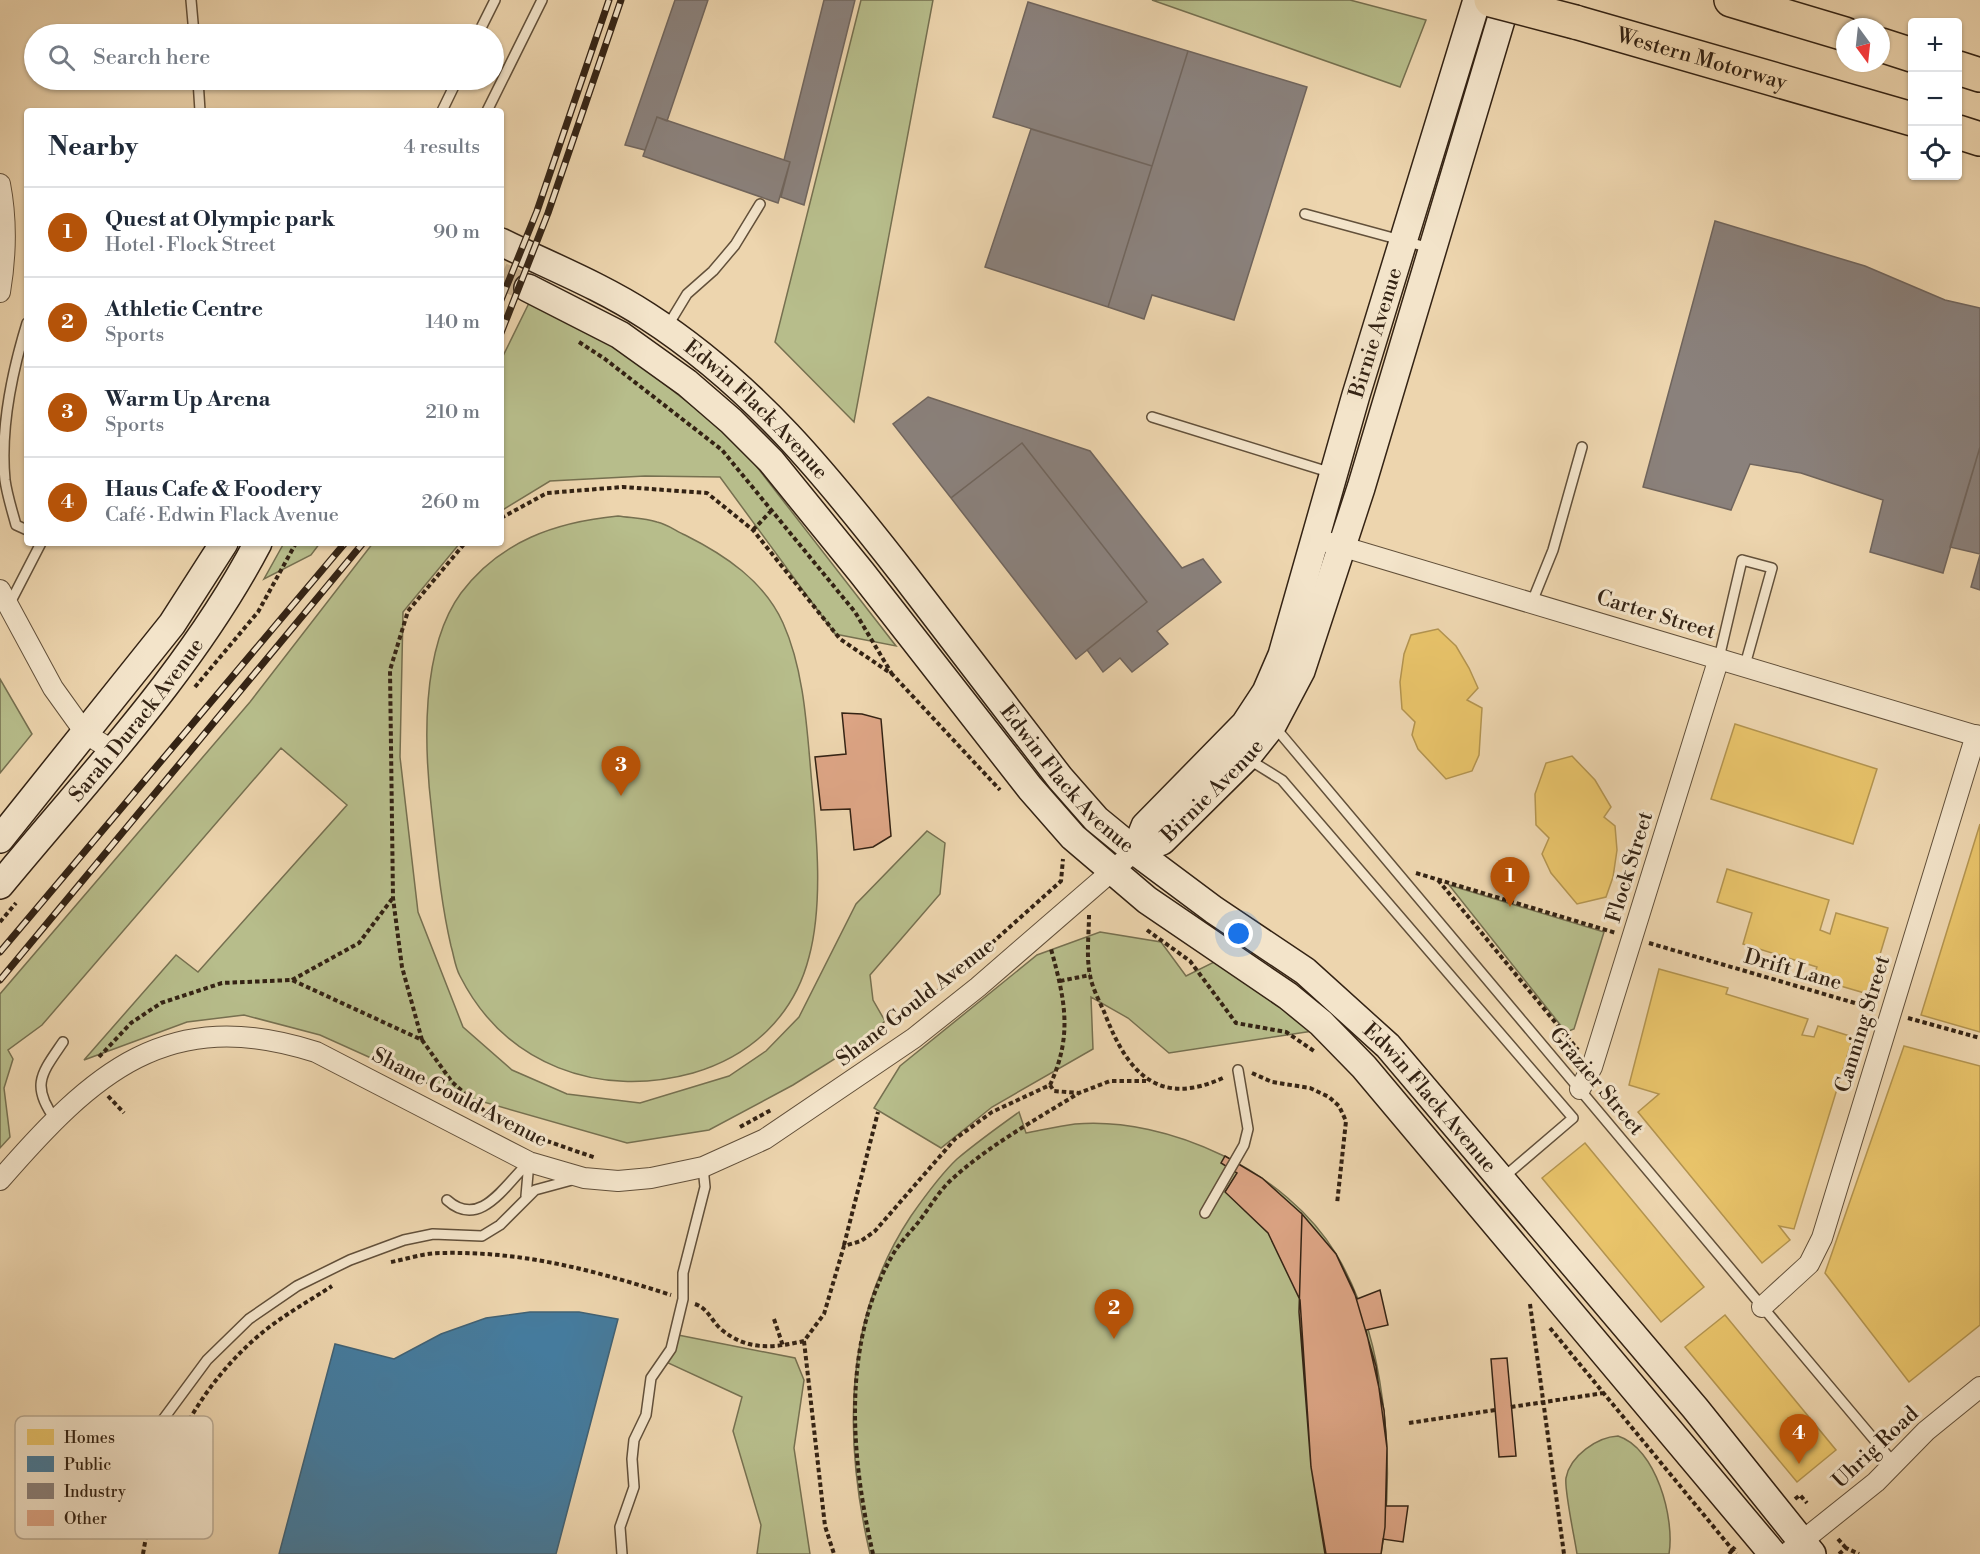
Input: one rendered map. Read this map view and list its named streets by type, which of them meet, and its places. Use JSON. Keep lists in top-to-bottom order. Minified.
{"streets":{"highway":["Western Motorway"],"street":["Birnie Avenue","Edwin Flack Avenue","Carter Street","Sarah Durack Avenue","Flock Street","Shane Gould Avenue","Canning Street","Uhrig Road"],"lane":["Grazier Street"],"path":["Drift Lane"]},"crossings":[["Birnie Avenue","Edwin Flack Avenue"],["Birnie Avenue","Carter Street"],["Birnie Avenue","Shane Gould Avenue"],["Birnie Avenue","Grazier Street"],["Edwin Flack Avenue","Shane Gould Avenue"],["Edwin Flack Avenue","Uhrig Road"],["Carter Street","Flock Street"],["Carter Street","Canning Street"],["Flock Street","Drift Lane"],["Flock Street","Grazier Street"],["Drift Lane","Canning Street"],["Canning Street","Grazier Street"],["Grazier Street","Uhrig Road"]],"legend":["Homes","Public","Industry","Other"],"north":"bottom","page":{"map_buttons":["+","−"],"search":"Search here","heading":["Nearby","4 results"],"list":[{"mark":"1","name":"Quest at Olympic park","note":"Hotel · Flock Street","value":"90 m"},{"mark":"2","name":"Athletic Centre","note":"Sports","value":"140 m"},{"mark":"3","name":"Warm Up Arena","note":"Sports","value":"210 m"},{"mark":"4","name":"Haus Cafe & Foodery","note":"Café · Edwin Flack Avenue","value":"260 m"}],"pins":["3","1","2","4"]}}
